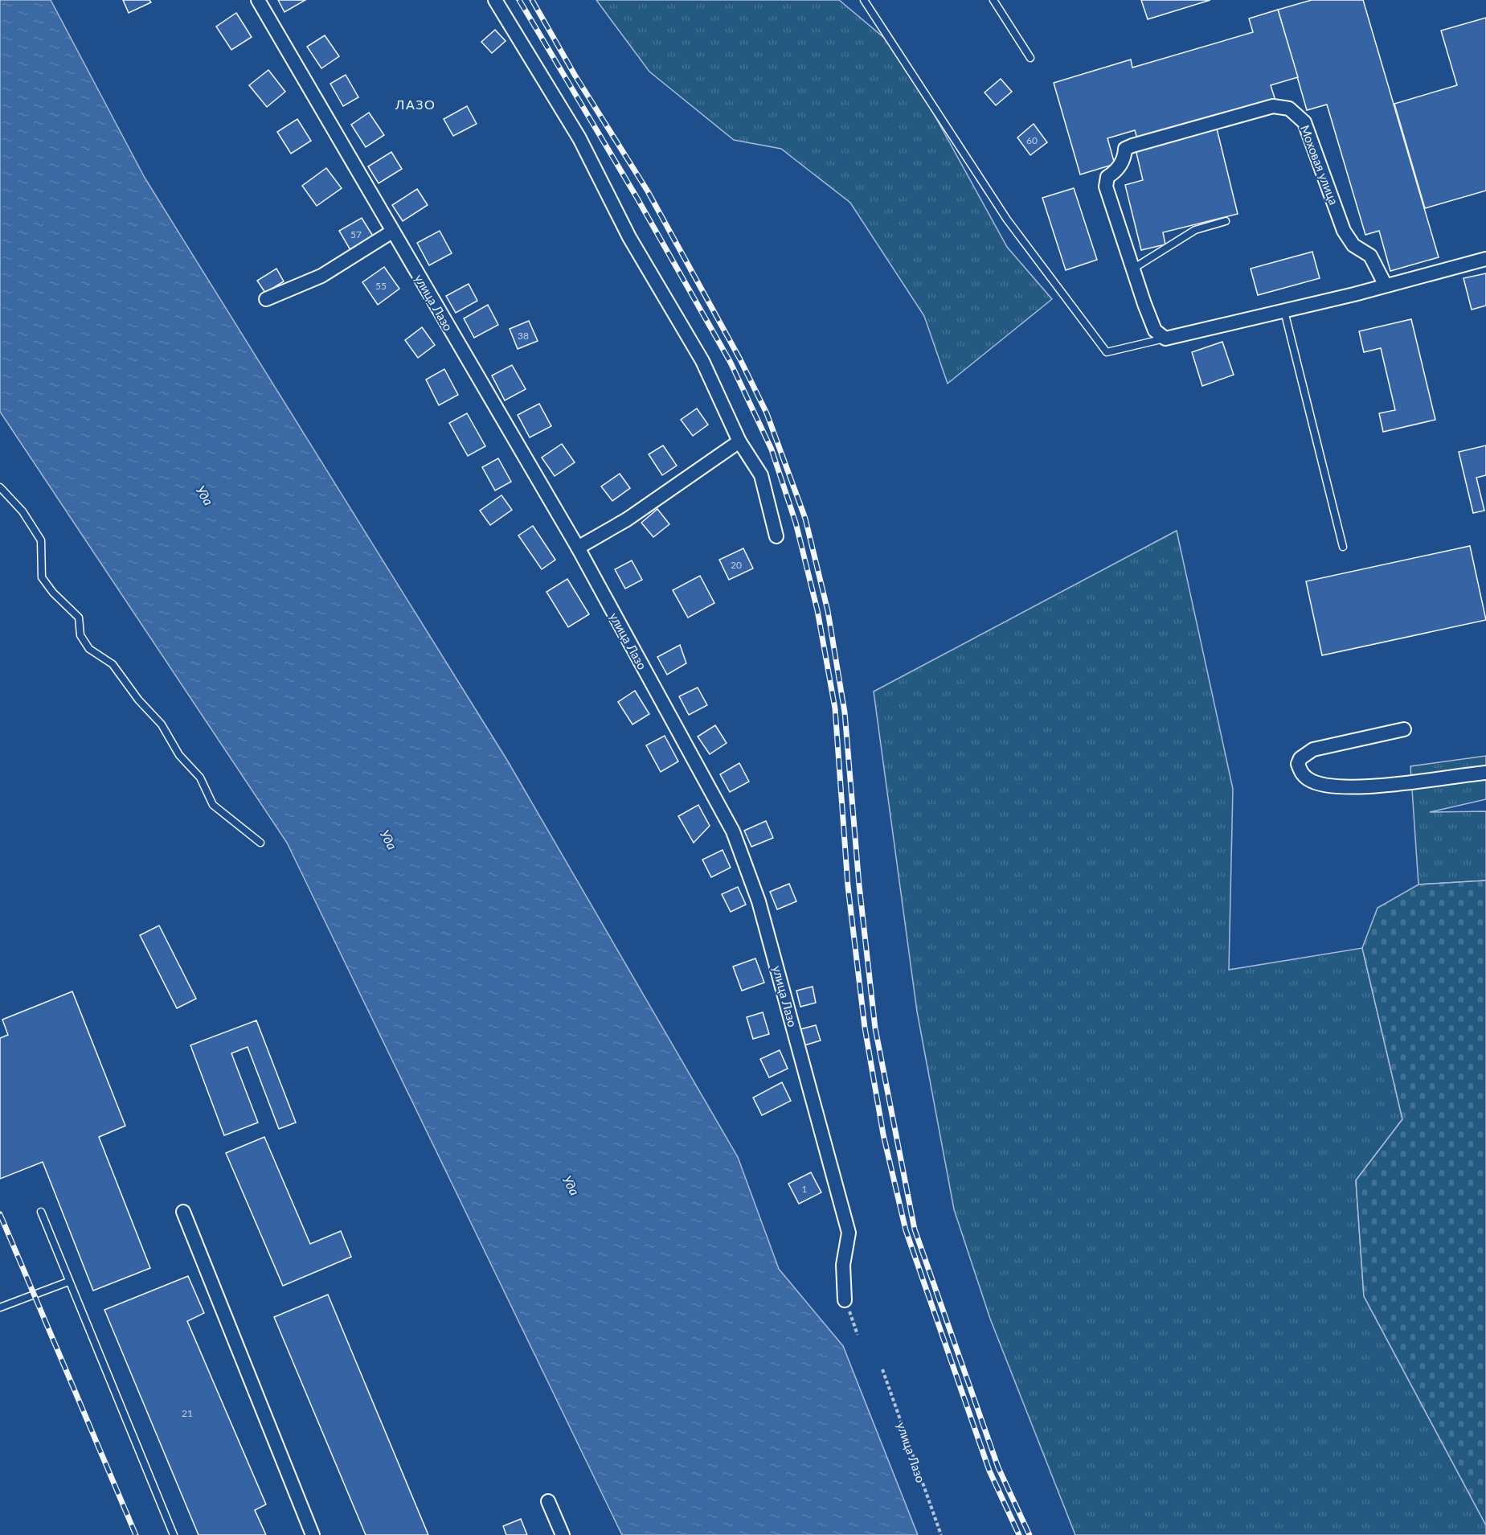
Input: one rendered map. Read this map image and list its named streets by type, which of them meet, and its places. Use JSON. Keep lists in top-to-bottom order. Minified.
{"streets":{"street":["Моховая улица","улица Лазо"]},"districts":["ЛАЗО"],"water":["Уда"],"house_numbers":["60","57","55","38","20","1","21"]}
